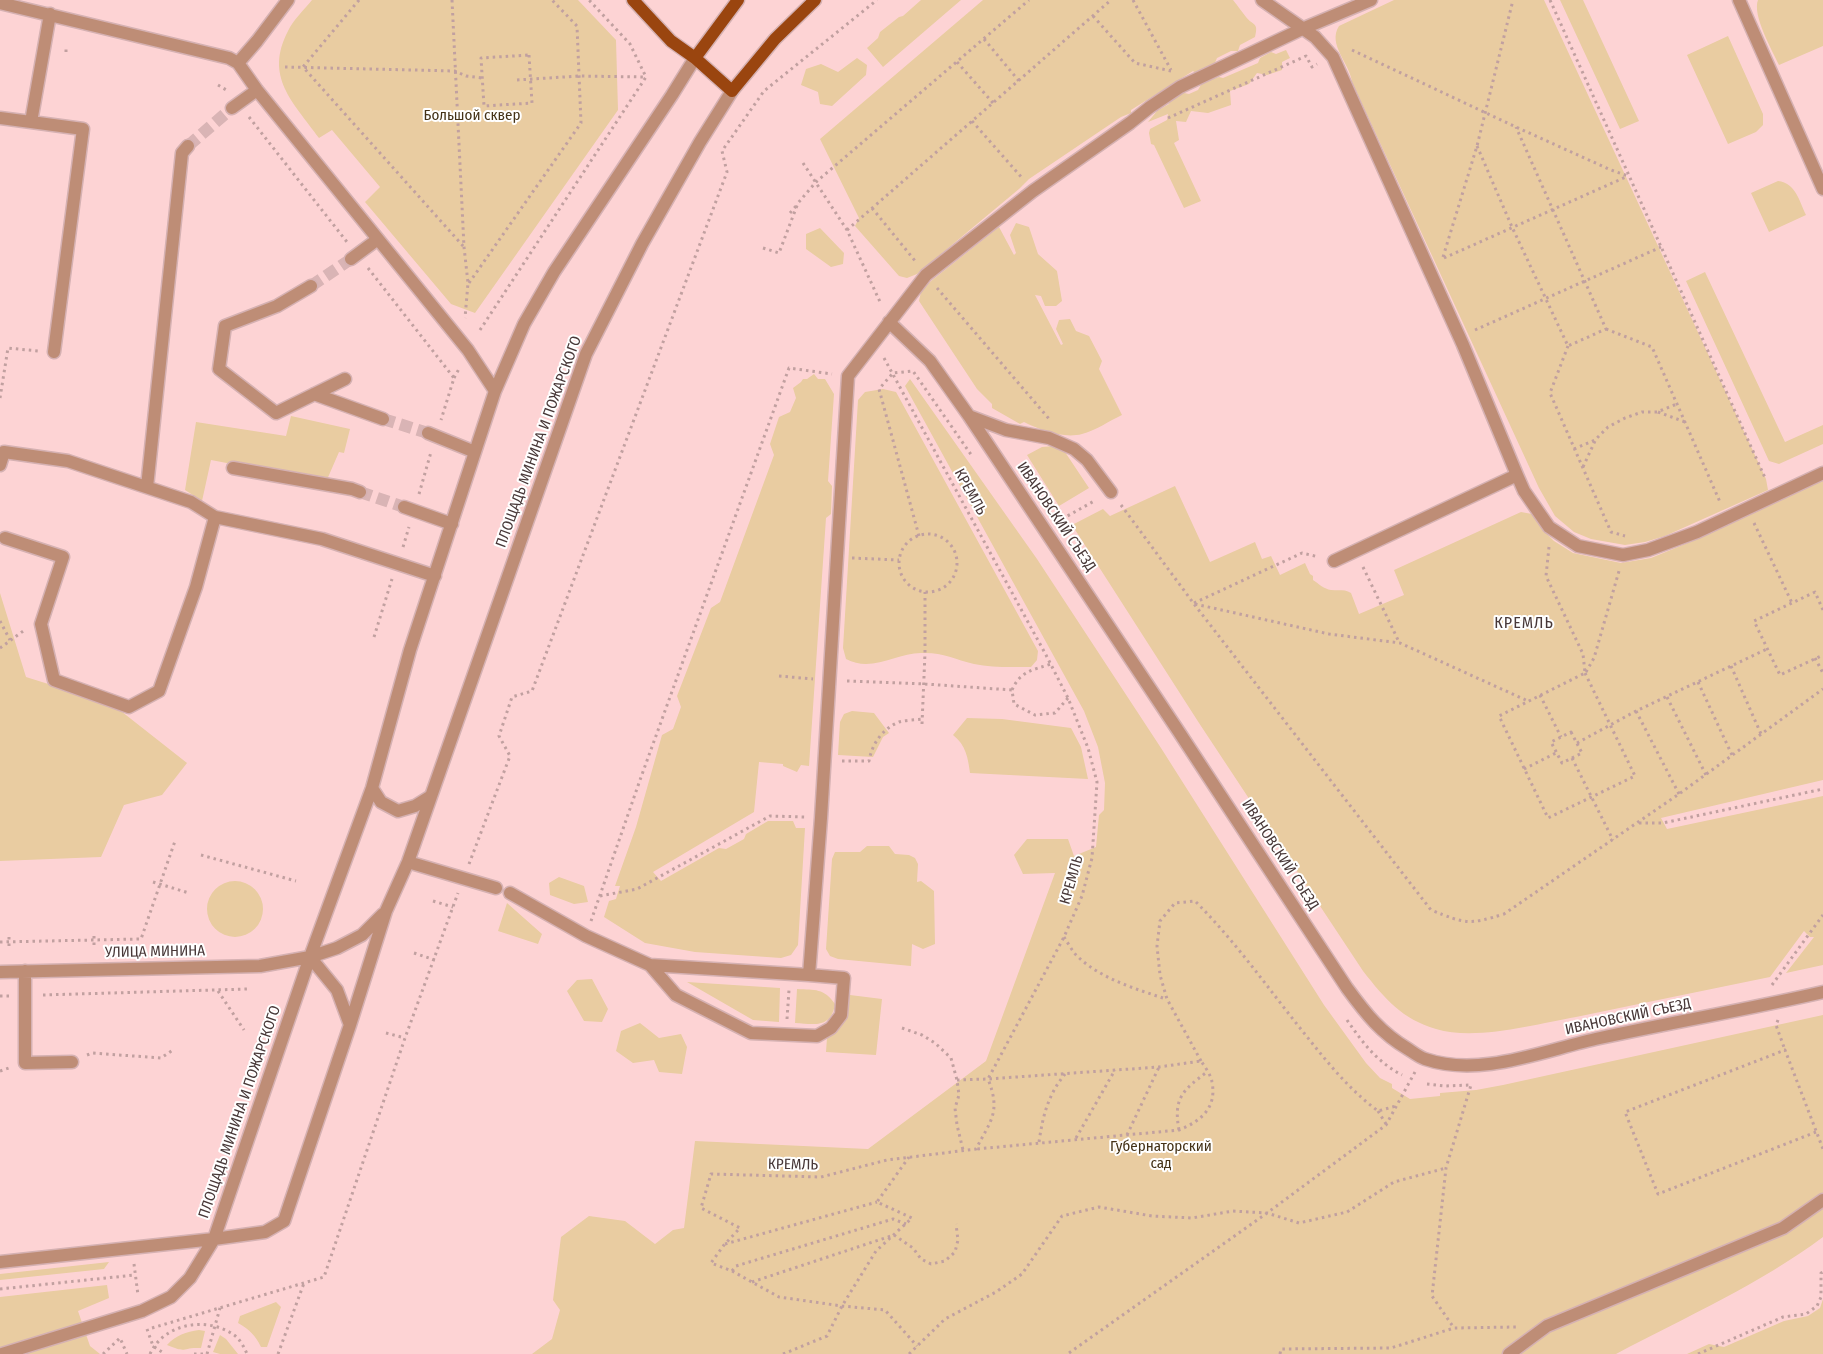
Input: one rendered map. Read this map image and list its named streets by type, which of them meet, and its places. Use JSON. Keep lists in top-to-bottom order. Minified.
{"streets":{"main road":["ПЛОЩАДЬ МИНИНА И ПОЖАРСКОГО"],"street":["ИВАНОВСКИЙ СЪЕЗД","УЛИЦА МИНИНА"],"path":["КРЕМЛЬ"]},"crossings":[["ПЛОЩАДЬ МИНИНА И ПОЖАРСКОГО","УЛИЦА МИНИНА"]],"districts":["КРЕМЛЬ"],"parks":["Большой сквер","Губернаторский сад"]}
